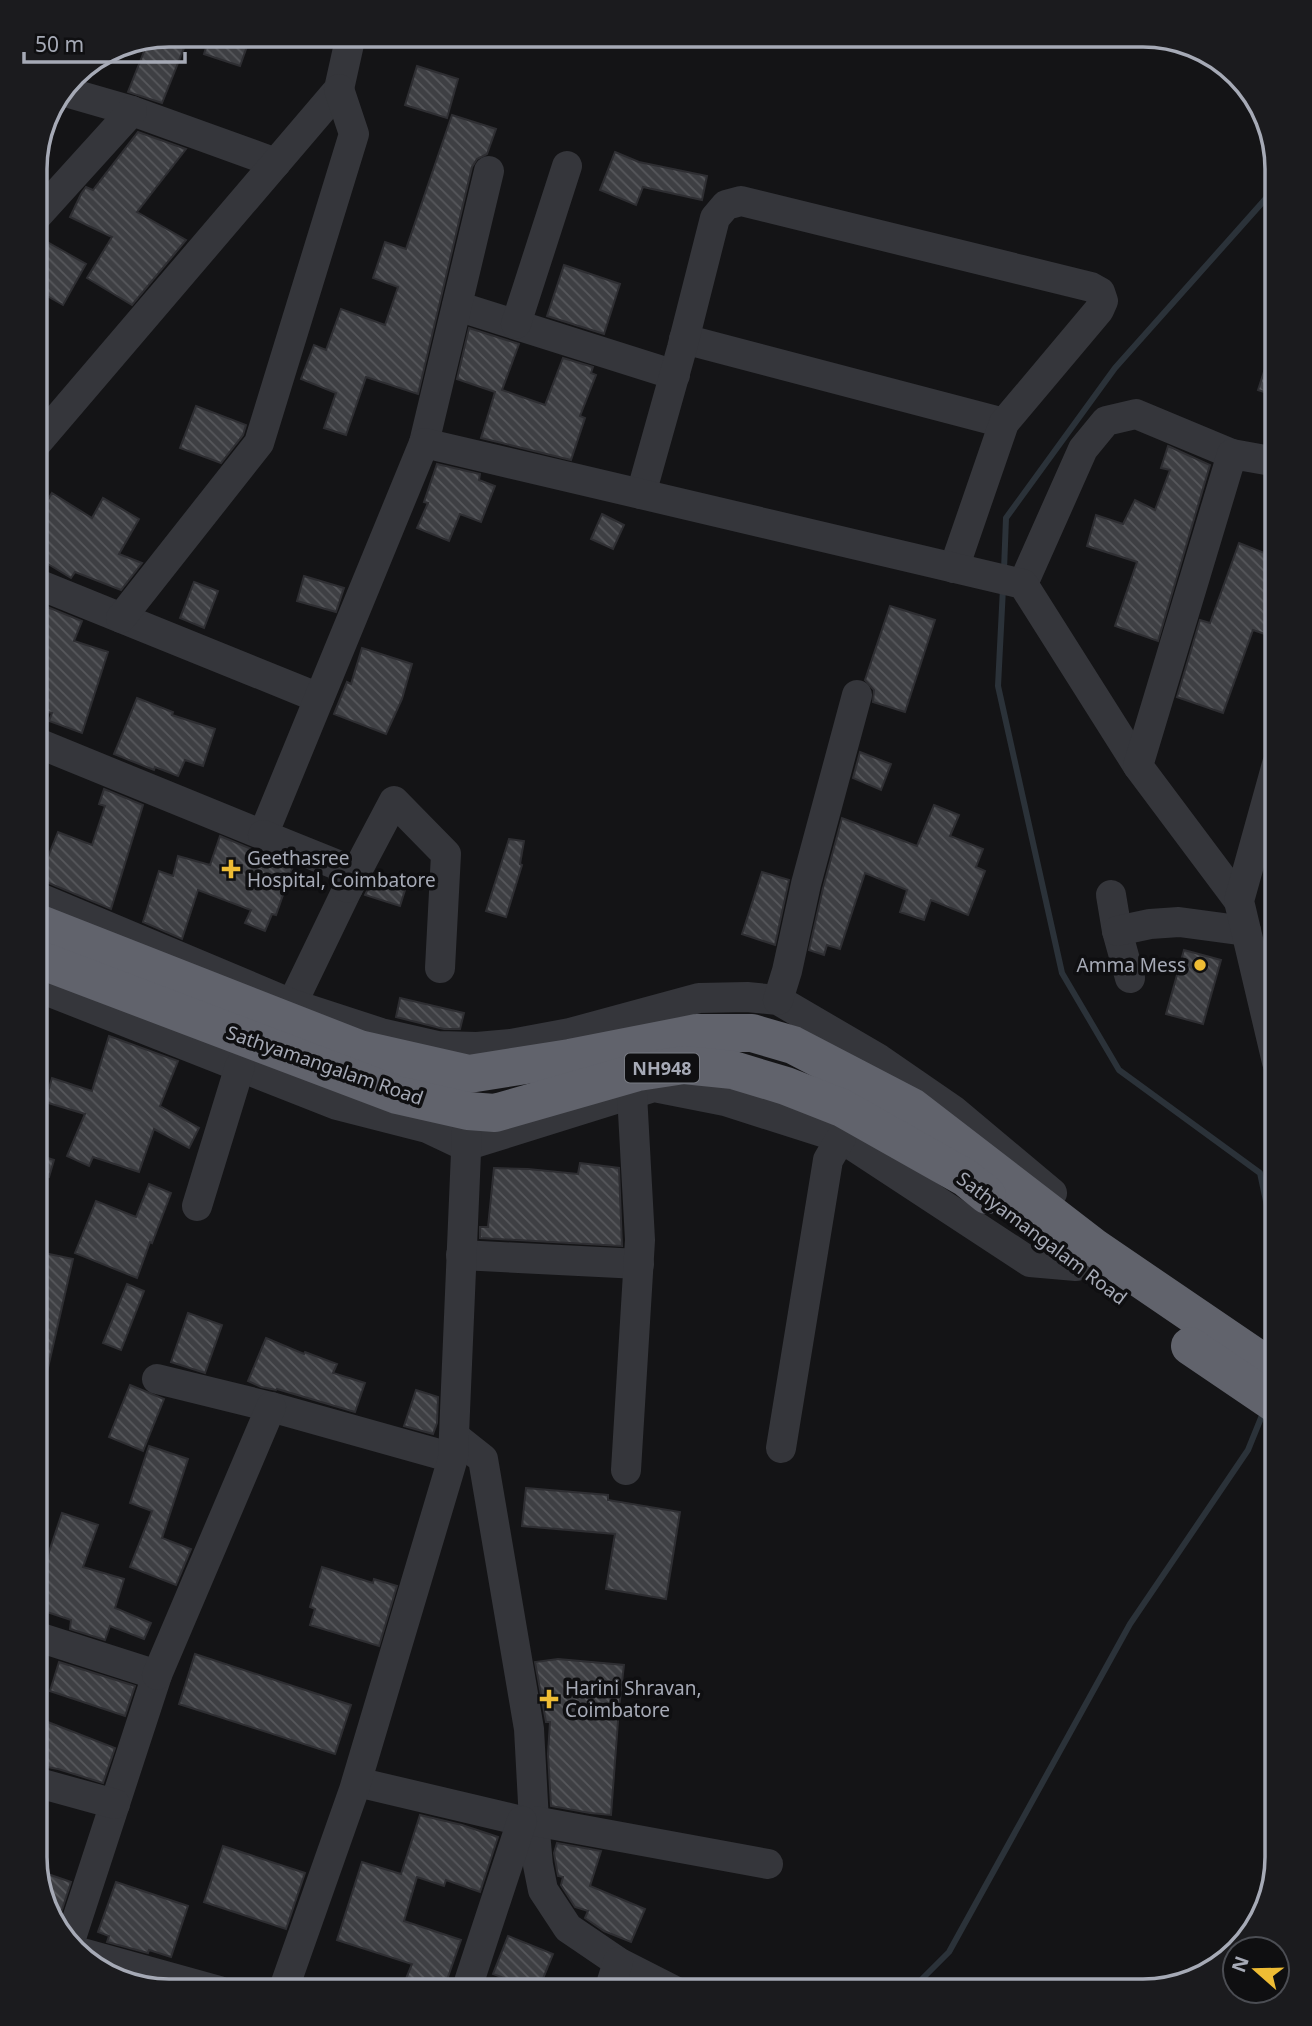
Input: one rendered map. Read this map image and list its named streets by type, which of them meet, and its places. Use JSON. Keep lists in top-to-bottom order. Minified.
{"streets":{"highway":["Sathyamangalam Road","NH948"]},"crossings":[["Sathyamangalam Road","NH948"]],"places":{"health":["Geethasree Hospital, Coimbatore","Harini Shravan, Coimbatore"],"other":["Amma Mess"]},"scale_bar":"50 m","north":"left"}
